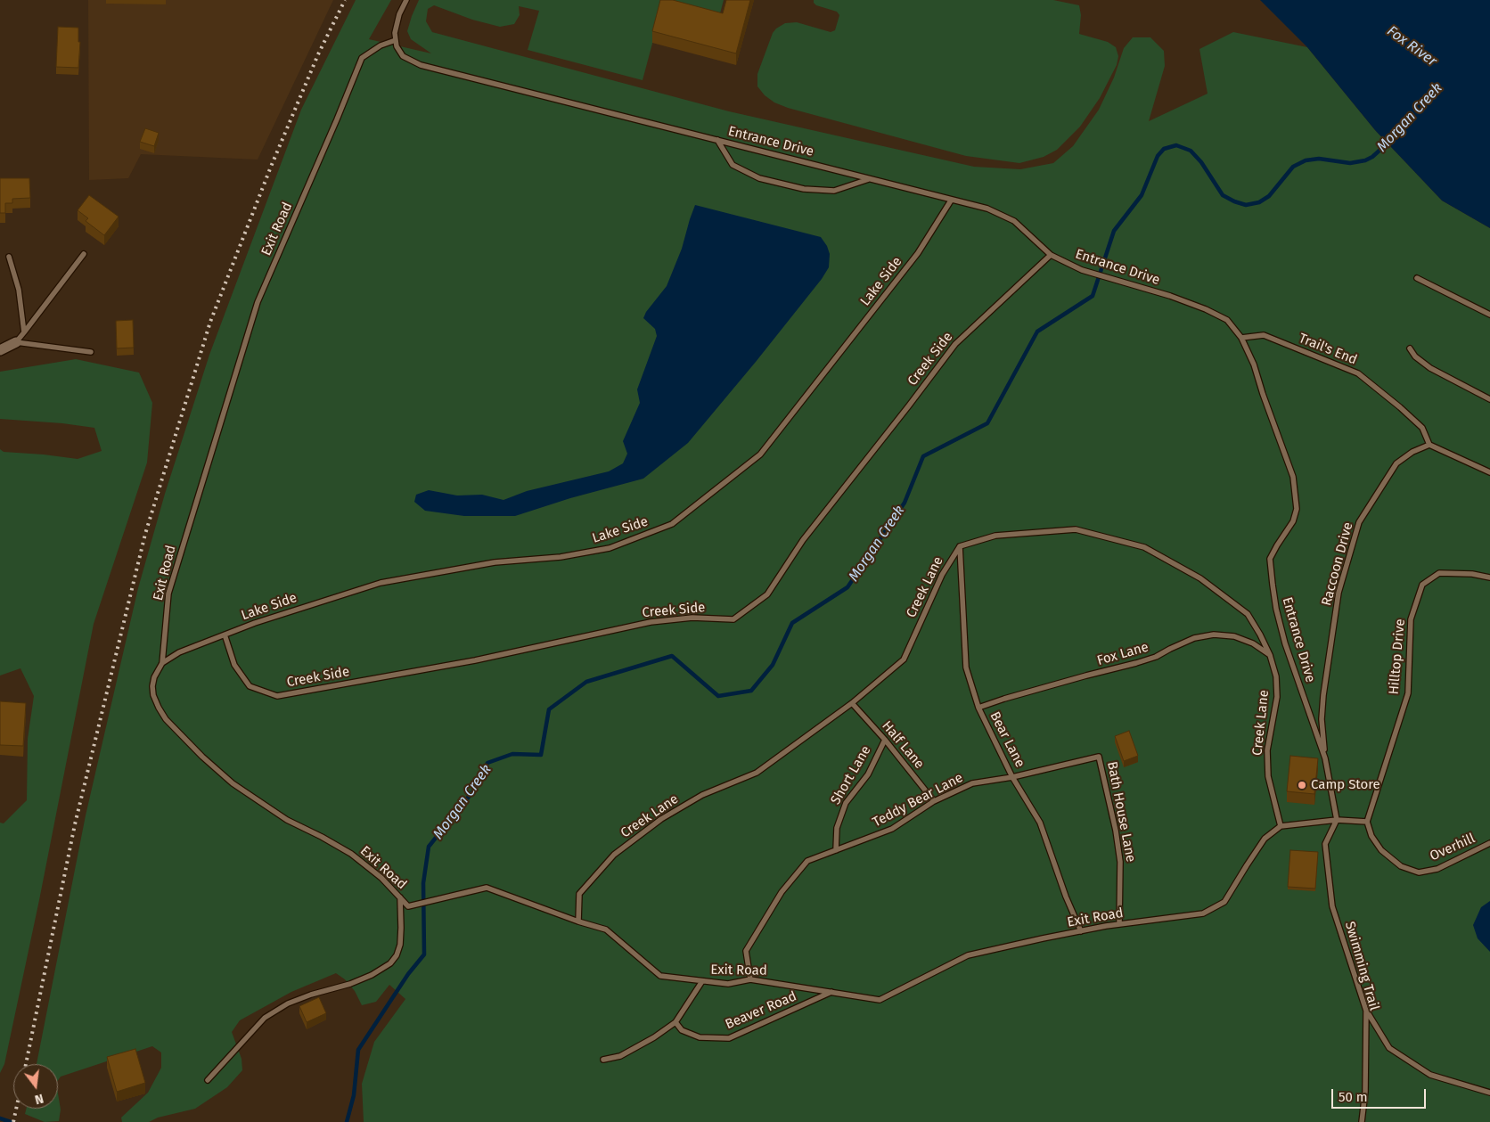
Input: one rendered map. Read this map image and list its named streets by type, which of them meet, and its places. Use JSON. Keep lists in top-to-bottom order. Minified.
{"streets":{"lane":["Entrance Drive","Exit Road","Lake Side","Trail's End","Creek Side","Raccoon Drive","Creek Lane","Fox Lane","Hilltop Drive","Bear Lane","Half Lane","Short Lane","Teddy Bear Lane","Bath House Lane","Overhill","Swimming Trail","Beaver Road"]},"crossings":[["Entrance Drive","Exit Road"],["Entrance Drive","Lake Side"],["Entrance Drive","Trail's End"],["Entrance Drive","Creek Side"],["Entrance Drive","Raccoon Drive"],["Entrance Drive","Swimming Trail"],["Exit Road","Lake Side"],["Exit Road","Creek Lane"],["Exit Road","Bear Lane"],["Exit Road","Teddy Bear Lane"],["Exit Road","Bath House Lane"],["Exit Road","Beaver Road"],["Lake Side","Creek Side"],["Trail's End","Raccoon Drive"],["Creek Lane","Fox Lane"],["Creek Lane","Bear Lane"],["Creek Lane","Half Lane"],["Fox Lane","Bear Lane"],["Hilltop Drive","Overhill"],["Bear Lane","Teddy Bear Lane"],["Half Lane","Short Lane"],["Half Lane","Teddy Bear Lane"],["Short Lane","Teddy Bear Lane"],["Teddy Bear Lane","Bath House Lane"]],"water":["Fox River","Morgan Creek"],"places":["Camp Store"],"scale_bar":"50 m","north":"bottom"}
